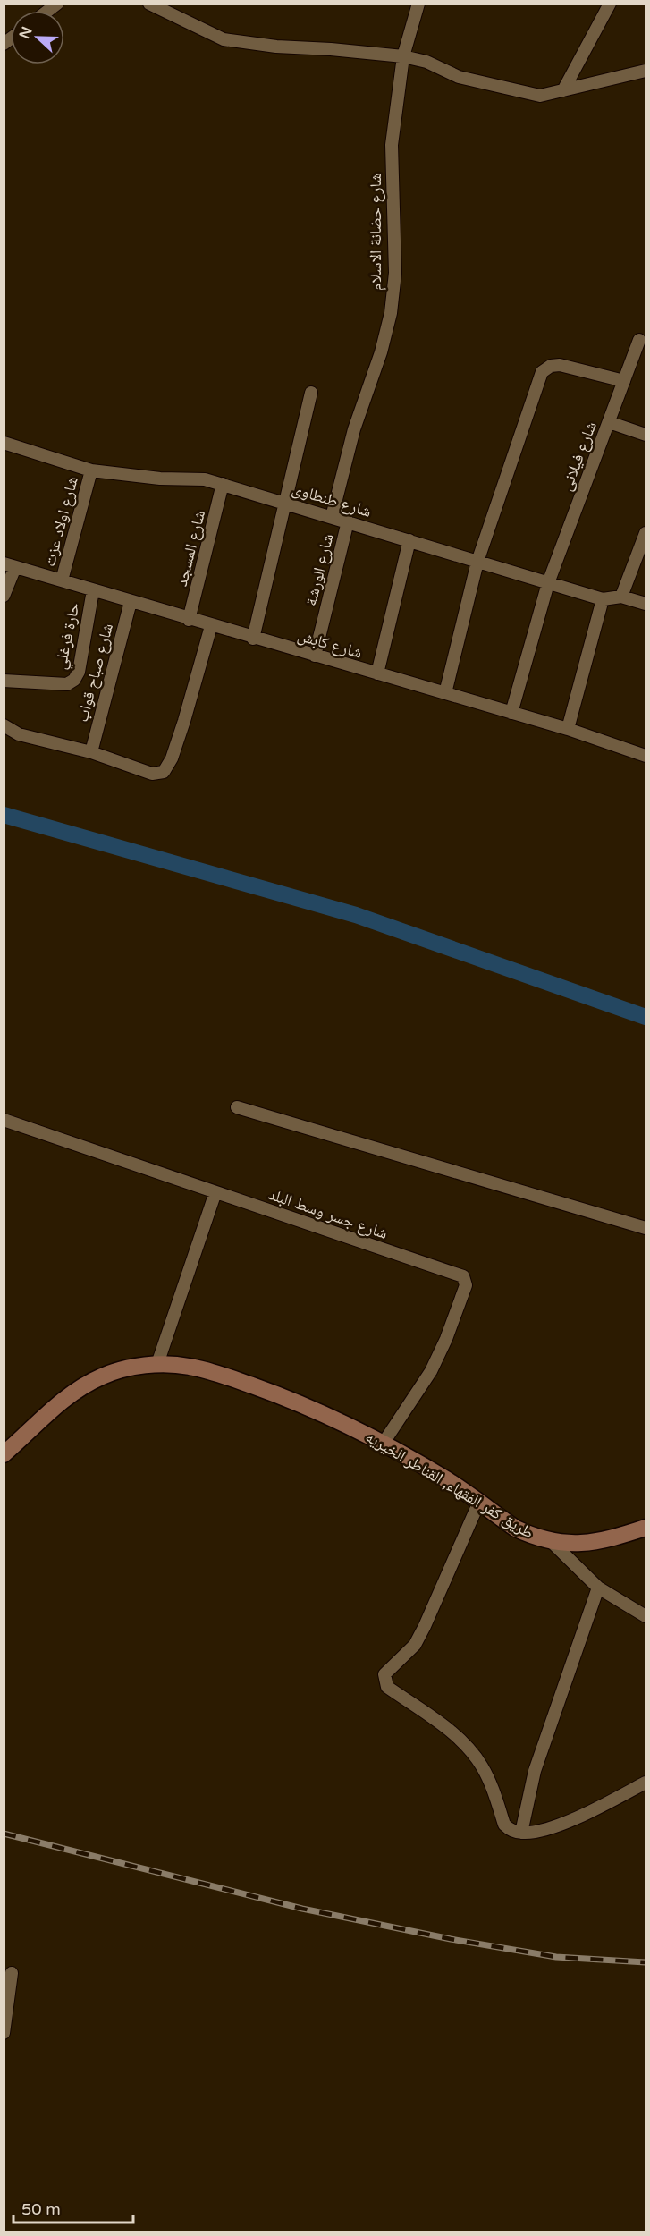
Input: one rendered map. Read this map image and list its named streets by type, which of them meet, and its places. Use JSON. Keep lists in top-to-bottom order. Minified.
{"streets":{"street":["شارع حضانة الاسلام","شارع فيلانى","شارع طنطاوى","شارع اولاد عزت","شارع المسجد","شارع الورشة","حارة فرغلي","شارع كابش","شارع صباح قواب","شارع جسر وسط البلد","طريق كفر الفقهاء, القناطر الخيريه"]},"crossings":[["شارع حضانة الاسلام","شارع طنطاوى"],["شارع فيلانى","شارع طنطاوى"],["شارع فيلانى","شارع كابش"],["شارع طنطاوى","شارع اولاد عزت"],["شارع طنطاوى","شارع المسجد"],["شارع طنطاوى","شارع الورشة"],["شارع اولاد عزت","شارع كابش"],["شارع المسجد","شارع كابش"],["شارع الورشة","شارع كابش"],["حارة فرغلي","شارع كابش"],["شارع كابش","شارع صباح قواب"],["شارع جسر وسط البلد","طريق كفر الفقهاء, القناطر الخيريه"]],"scale_bar":"50 m","north":"left"}
